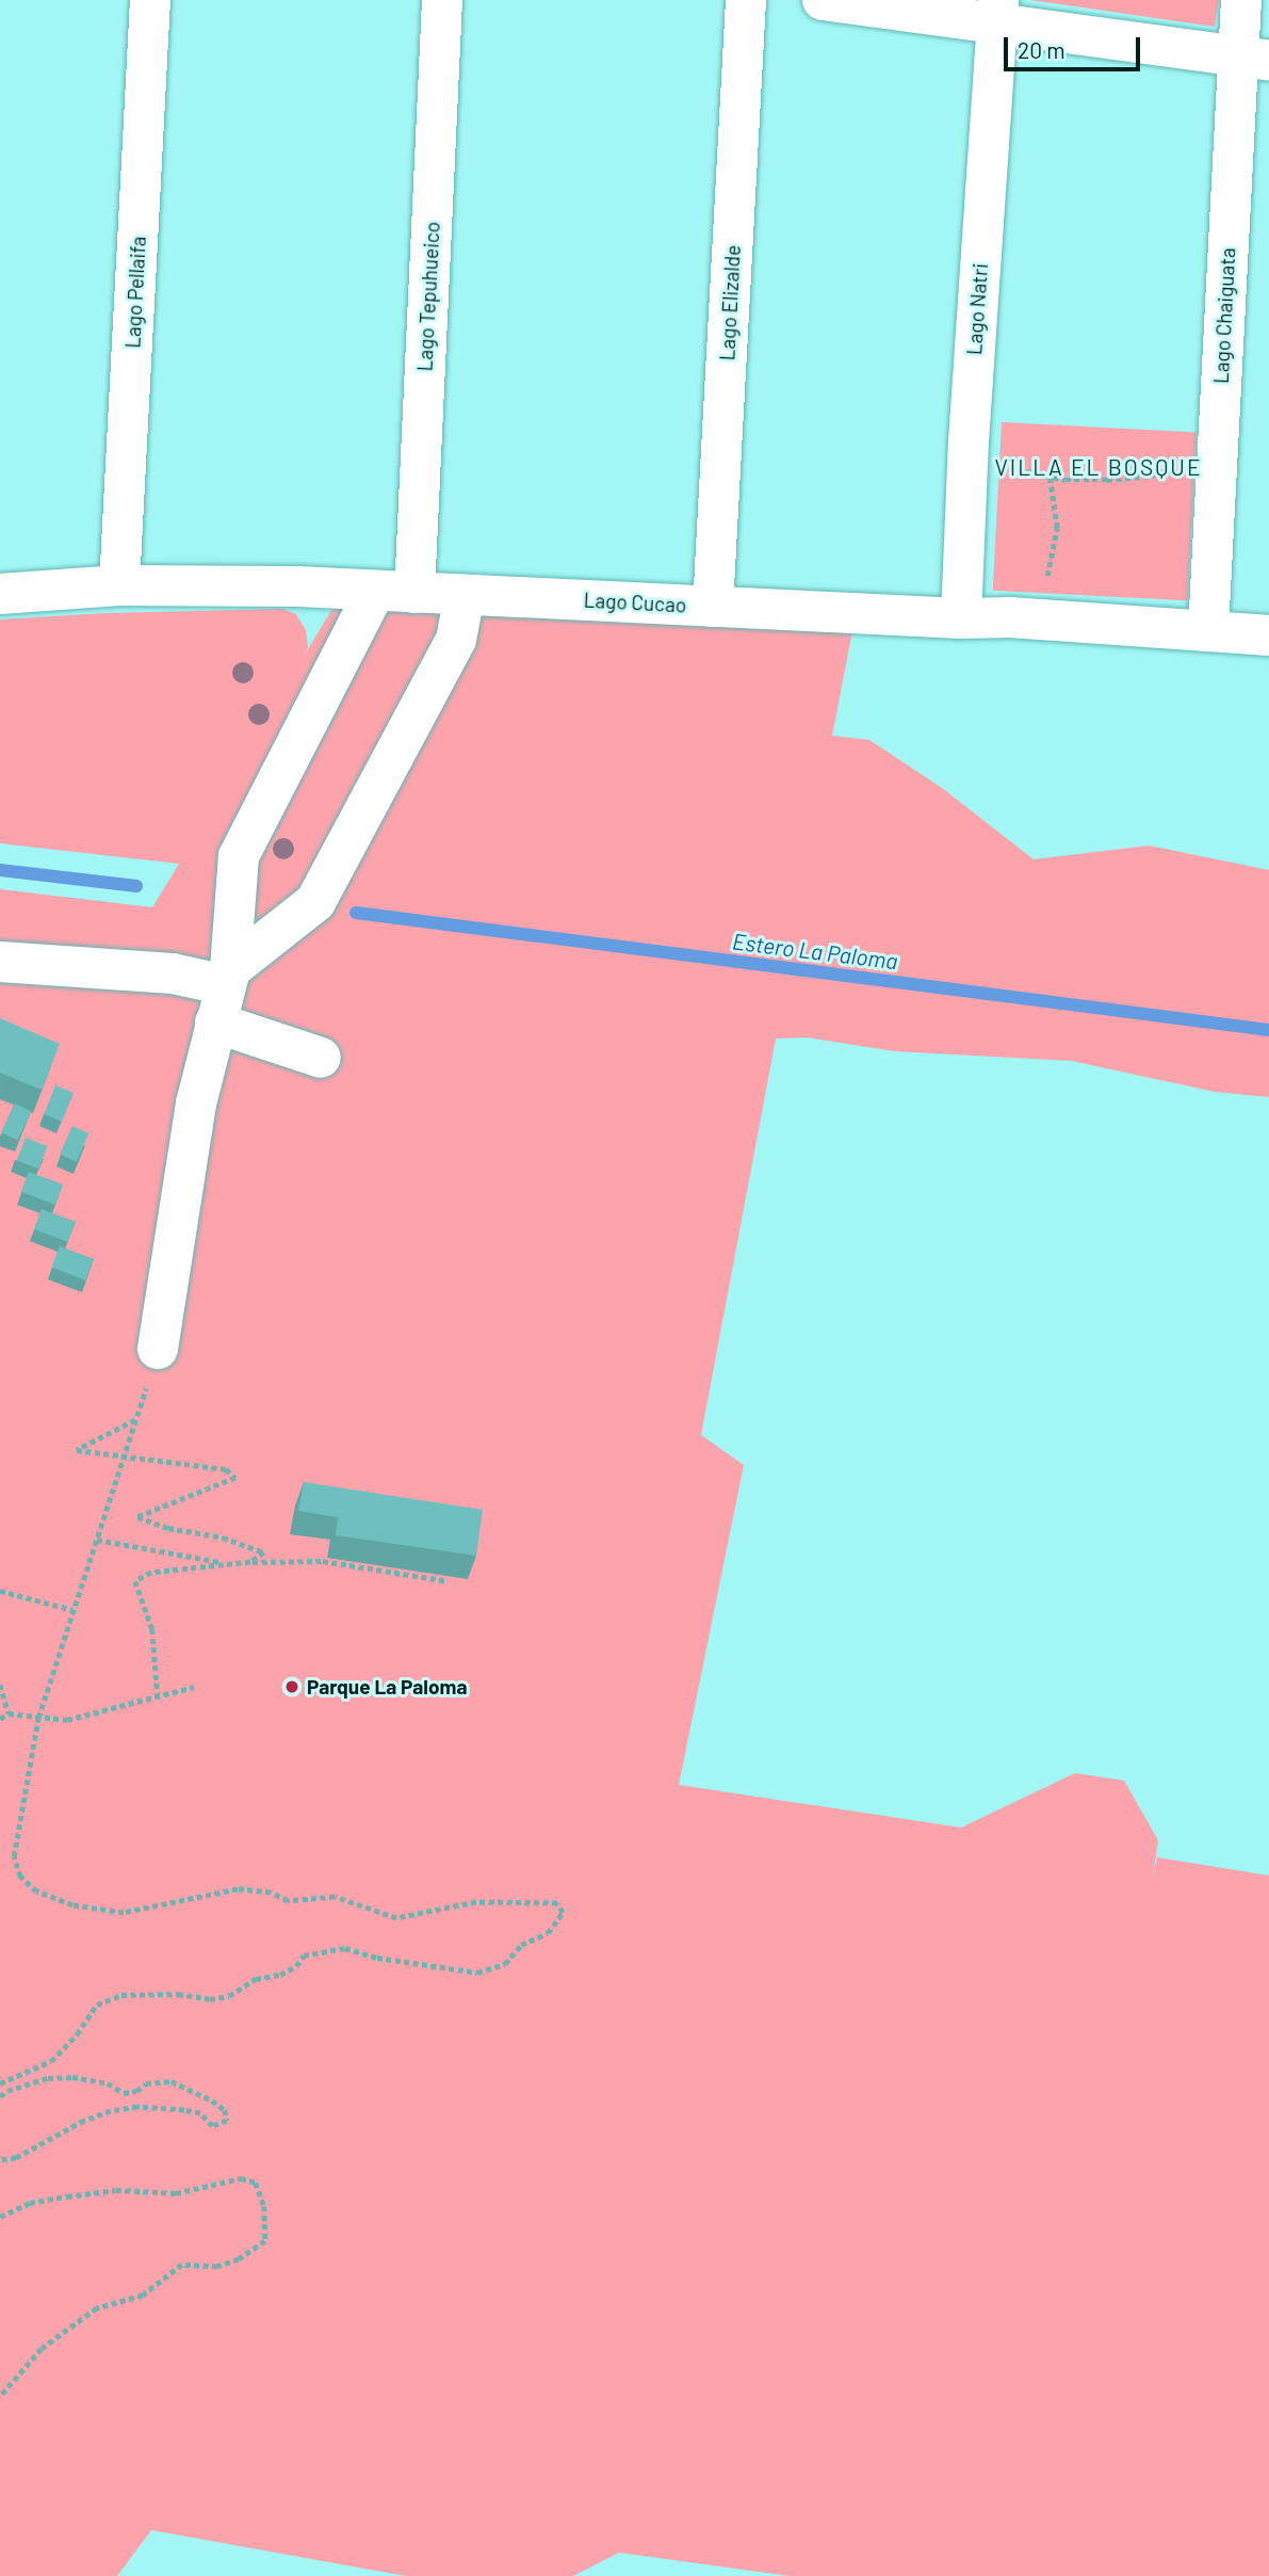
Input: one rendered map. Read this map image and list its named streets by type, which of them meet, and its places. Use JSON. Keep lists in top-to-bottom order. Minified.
{"streets":{"street":["Lago Pellaifa","Lago Tepuhueico","Lago Elizalde","Lago Natri","Lago Chaiguata","Lago Cucao"]},"crossings":[["Lago Pellaifa","Lago Cucao"],["Lago Tepuhueico","Lago Cucao"],["Lago Elizalde","Lago Cucao"],["Lago Natri","Lago Cucao"],["Lago Chaiguata","Lago Cucao"]],"districts":["VILLA EL BOSQUE"],"water":["Estero La Paloma"],"places":["Parque La Paloma"],"scale_bar":"20 m"}
